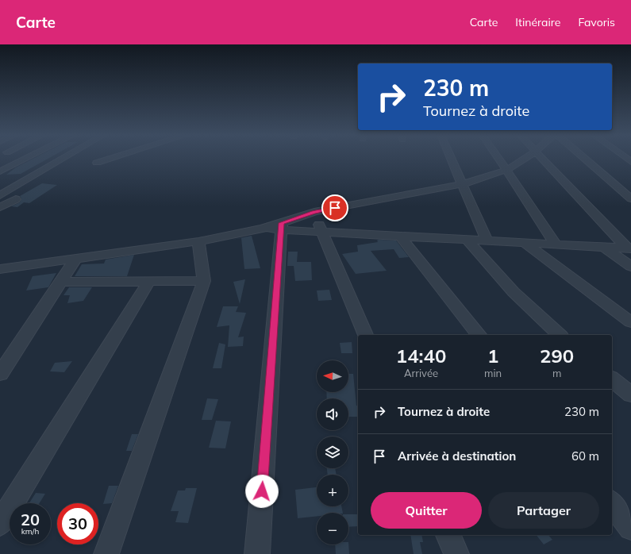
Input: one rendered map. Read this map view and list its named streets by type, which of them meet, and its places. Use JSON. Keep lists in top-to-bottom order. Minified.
{"north":"left","page":{"header":"Carte","nav":["Carte","Itinéraire","Favoris"],"turn":["230 m","Tournez à droite"],"eta":["14:40","Arrivée","1","min","290","m"],"map_buttons":["+","−"],"list":[{"name":"Tournez à droite","value":"230 m"},{"name":"Arrivée à destination","value":"60 m"}],"buttons":["Quitter","Partager"],"speed":"20 km/h","limit":"30"}}
